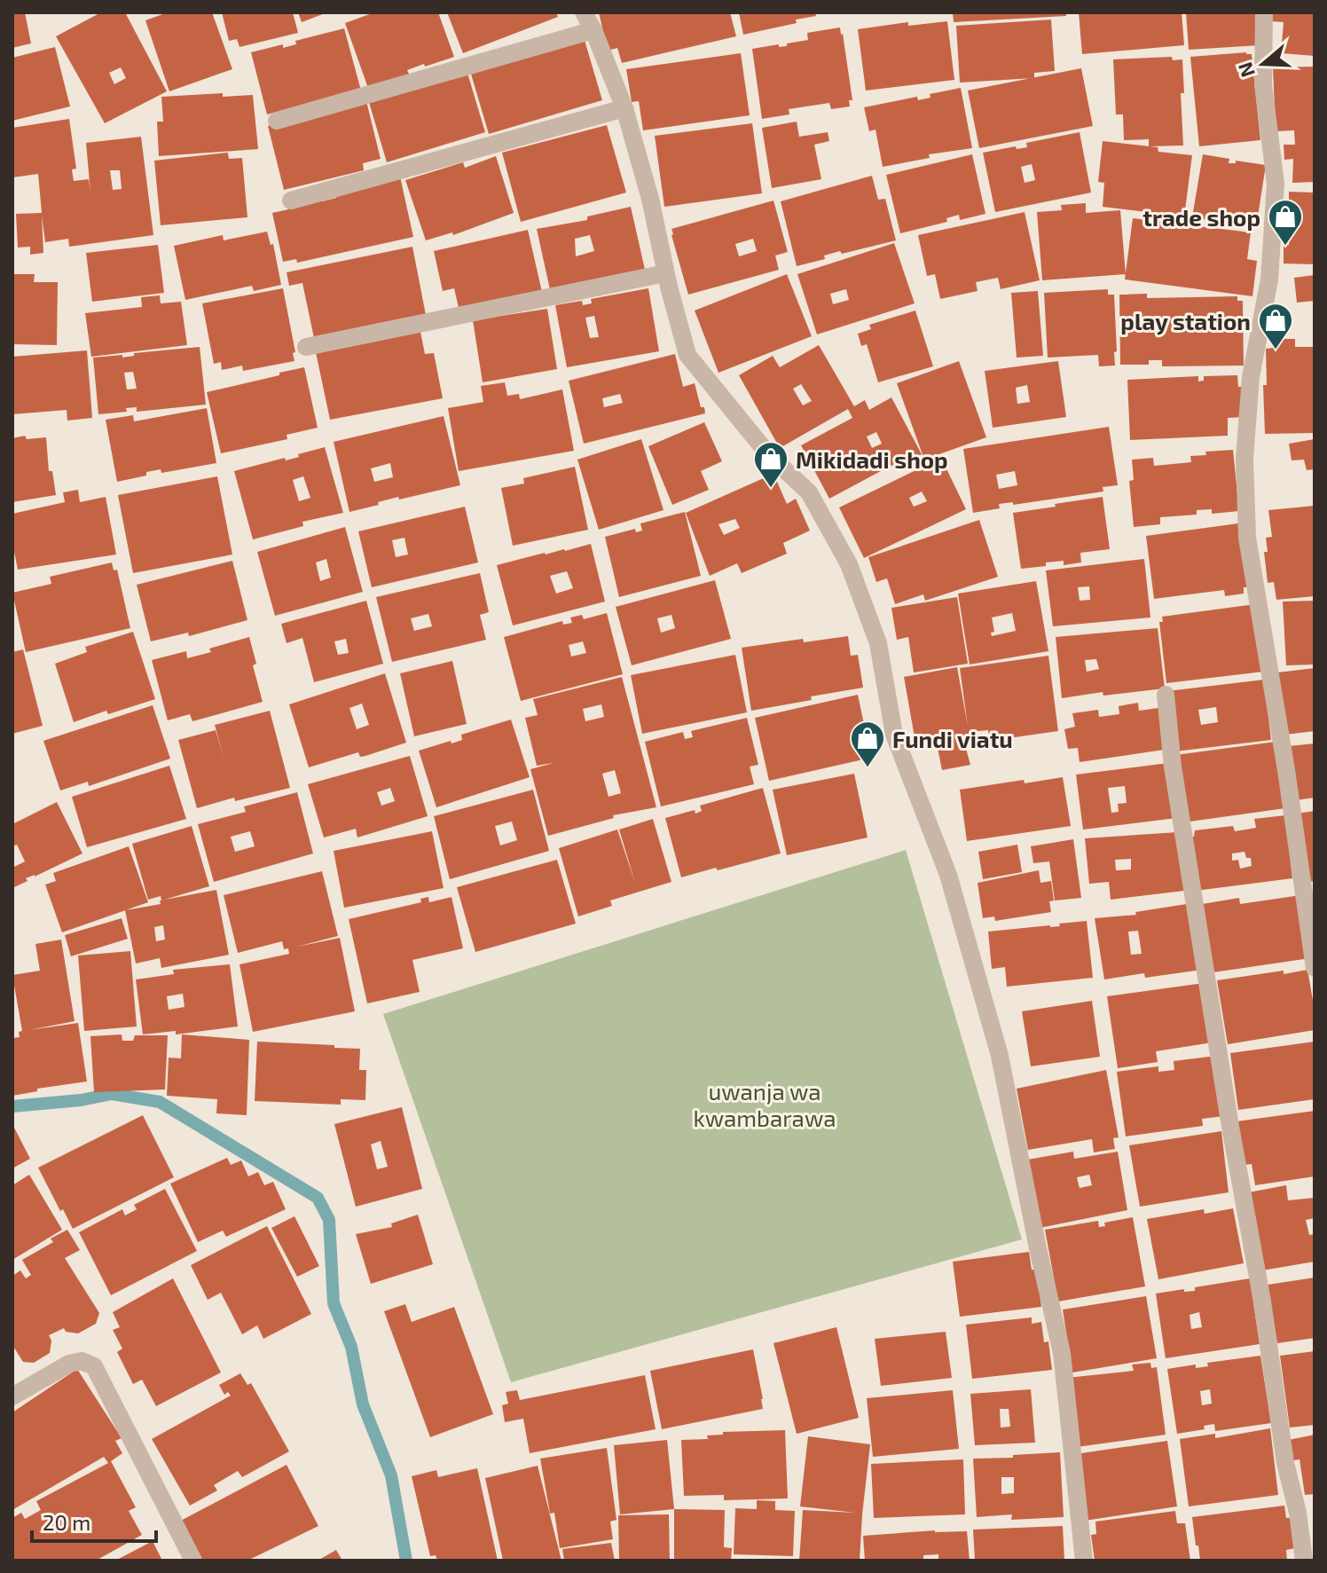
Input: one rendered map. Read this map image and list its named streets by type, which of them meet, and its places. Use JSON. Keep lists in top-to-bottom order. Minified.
{"parks":["uwanja wa kwambarawa"],"places":{"shop":["trade shop","play station","Mikidadi shop","Fundi viatu"]},"scale_bar":"20 m","north":"left"}
